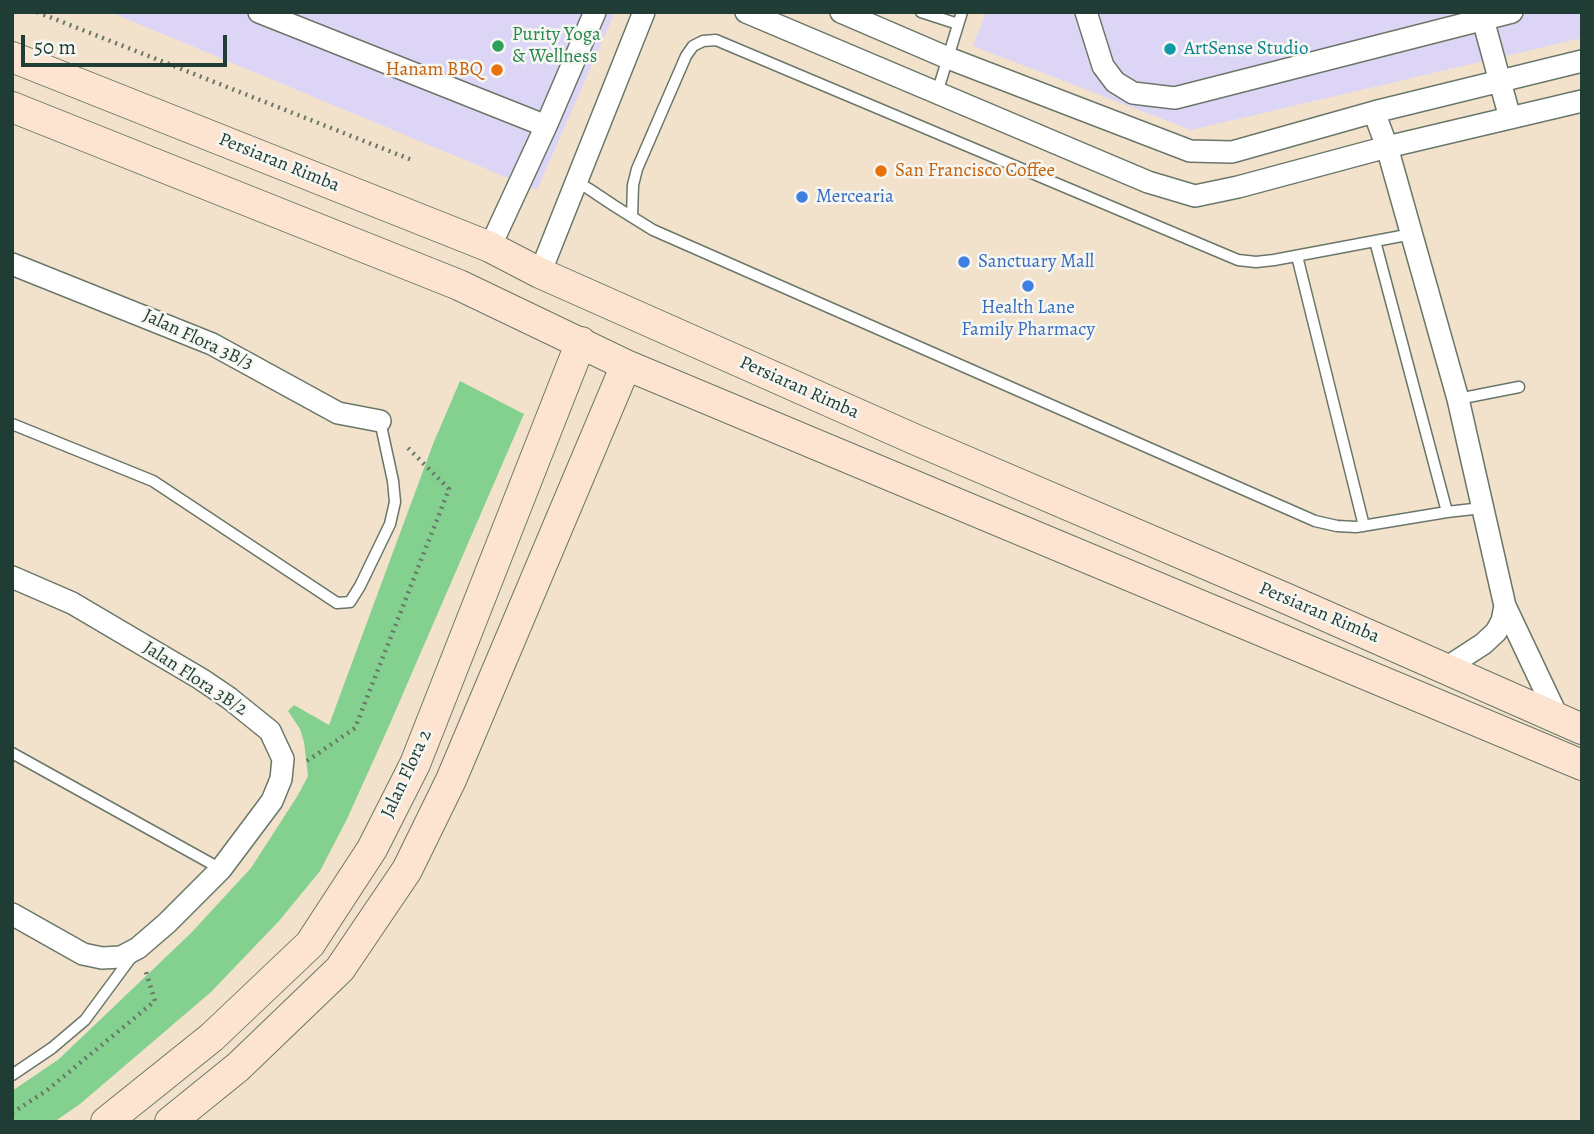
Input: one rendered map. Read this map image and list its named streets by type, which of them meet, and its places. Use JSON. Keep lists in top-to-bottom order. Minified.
{"streets":{"street":["Persiaran Rimba","Jalan Flora 3B/3","Jalan Flora 3B/2","Jalan Flora 2"]},"crossings":[["Persiaran Rimba","Jalan Flora 2"]],"places":["Purity Yoga & Wellness","ArtSense Studio","Hanam BBQ","San Francisco Coffee","Mercearia","Sanctuary Mall","Health Lane Family Pharmacy"],"scale_bar":"50 m"}
